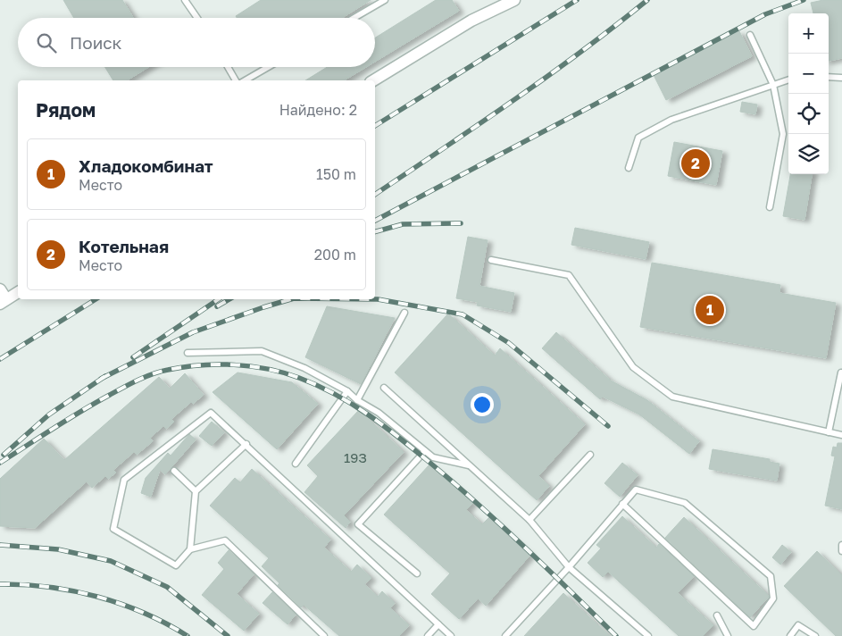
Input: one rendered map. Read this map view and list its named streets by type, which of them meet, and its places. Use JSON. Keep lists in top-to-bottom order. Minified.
{"house_numbers":["19З"],"page":{"map_buttons":["+","−"],"search":"Поиск","heading":["Рядом","Найдено: 2"],"list":[{"mark":"1","name":"Хладокомбинат","note":"Место","value":"150 m"},{"mark":"2","name":"Котельная","note":"Место","value":"200 m"}],"pins":["2","1"]}}
